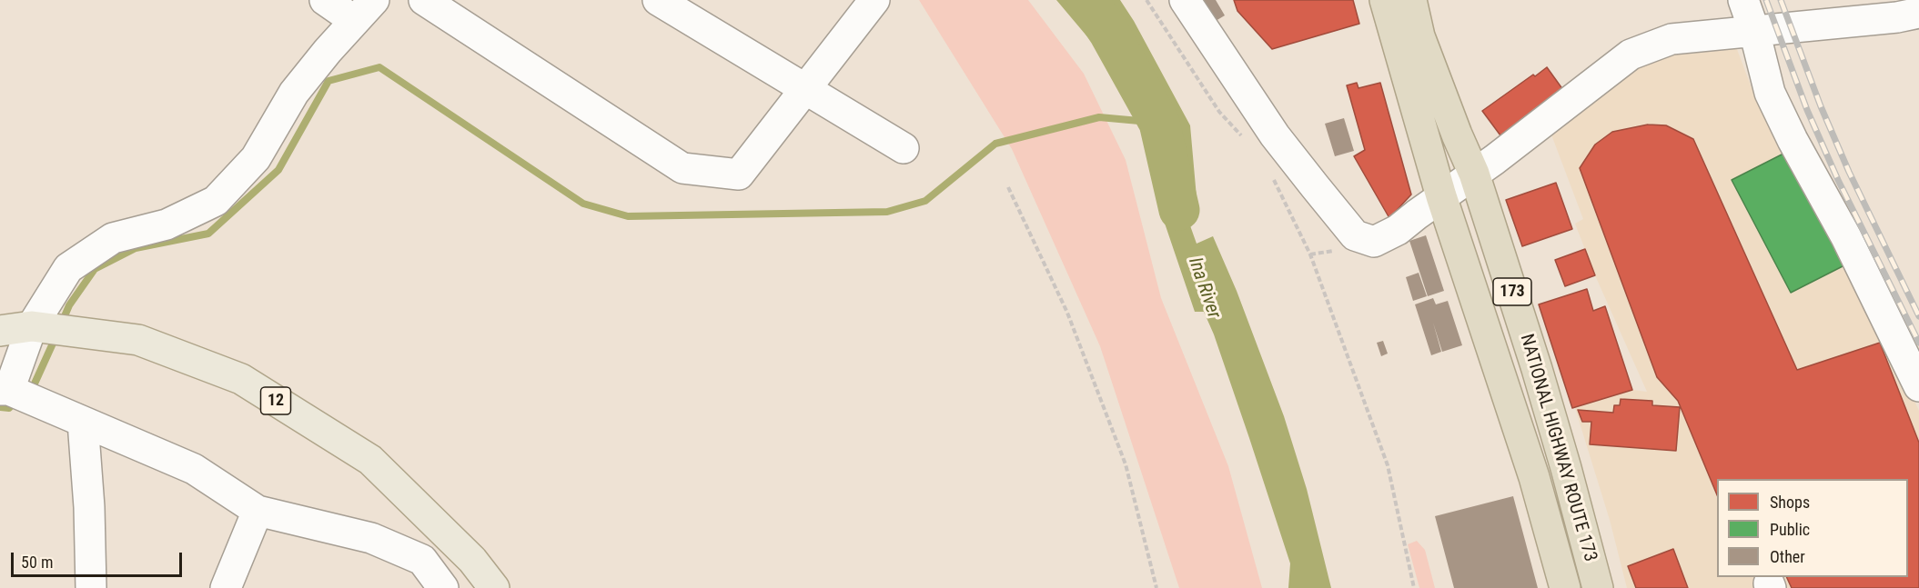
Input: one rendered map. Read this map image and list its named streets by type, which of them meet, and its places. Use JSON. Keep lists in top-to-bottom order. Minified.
{"streets":{"highway":["173","NATIONAL HIGHWAY ROUTE 173"],"main road":["12"]},"water":["Ina River"],"legend":["Shops","Public","Other"],"scale_bar":"50 m"}
